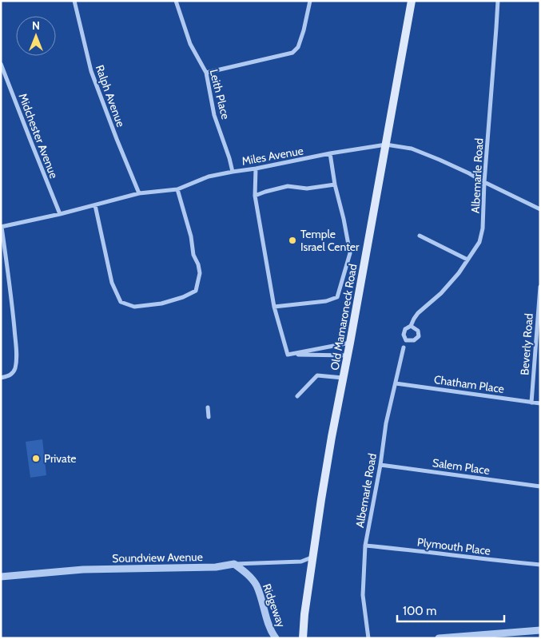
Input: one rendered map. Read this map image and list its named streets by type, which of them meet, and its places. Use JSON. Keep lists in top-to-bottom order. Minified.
{"streets":{"main road":["Old Mamaroneck Road"],"street":["Leith Place","Ralph Avenue","Midchester Avenue","Miles Avenue","Albemarle Road","Beverly Road","Chatham Place","Salem Place","Plymouth Place","Soundview Avenue","Ridgeway"]},"crossings":[["Leith Place","Miles Avenue"],["Ralph Avenue","Miles Avenue"],["Midchester Avenue","Miles Avenue"],["Miles Avenue","Albemarle Road"],["Miles Avenue","Old Mamaroneck Road"],["Albemarle Road","Chatham Place"],["Albemarle Road","Salem Place"],["Albemarle Road","Plymouth Place"],["Old Mamaroneck Road","Soundview Avenue"],["Beverly Road","Chatham Place"],["Soundview Avenue","Ridgeway"]],"places":["Temple Israel Center","Private"],"scale_bar":"100 m","north":"top"}
